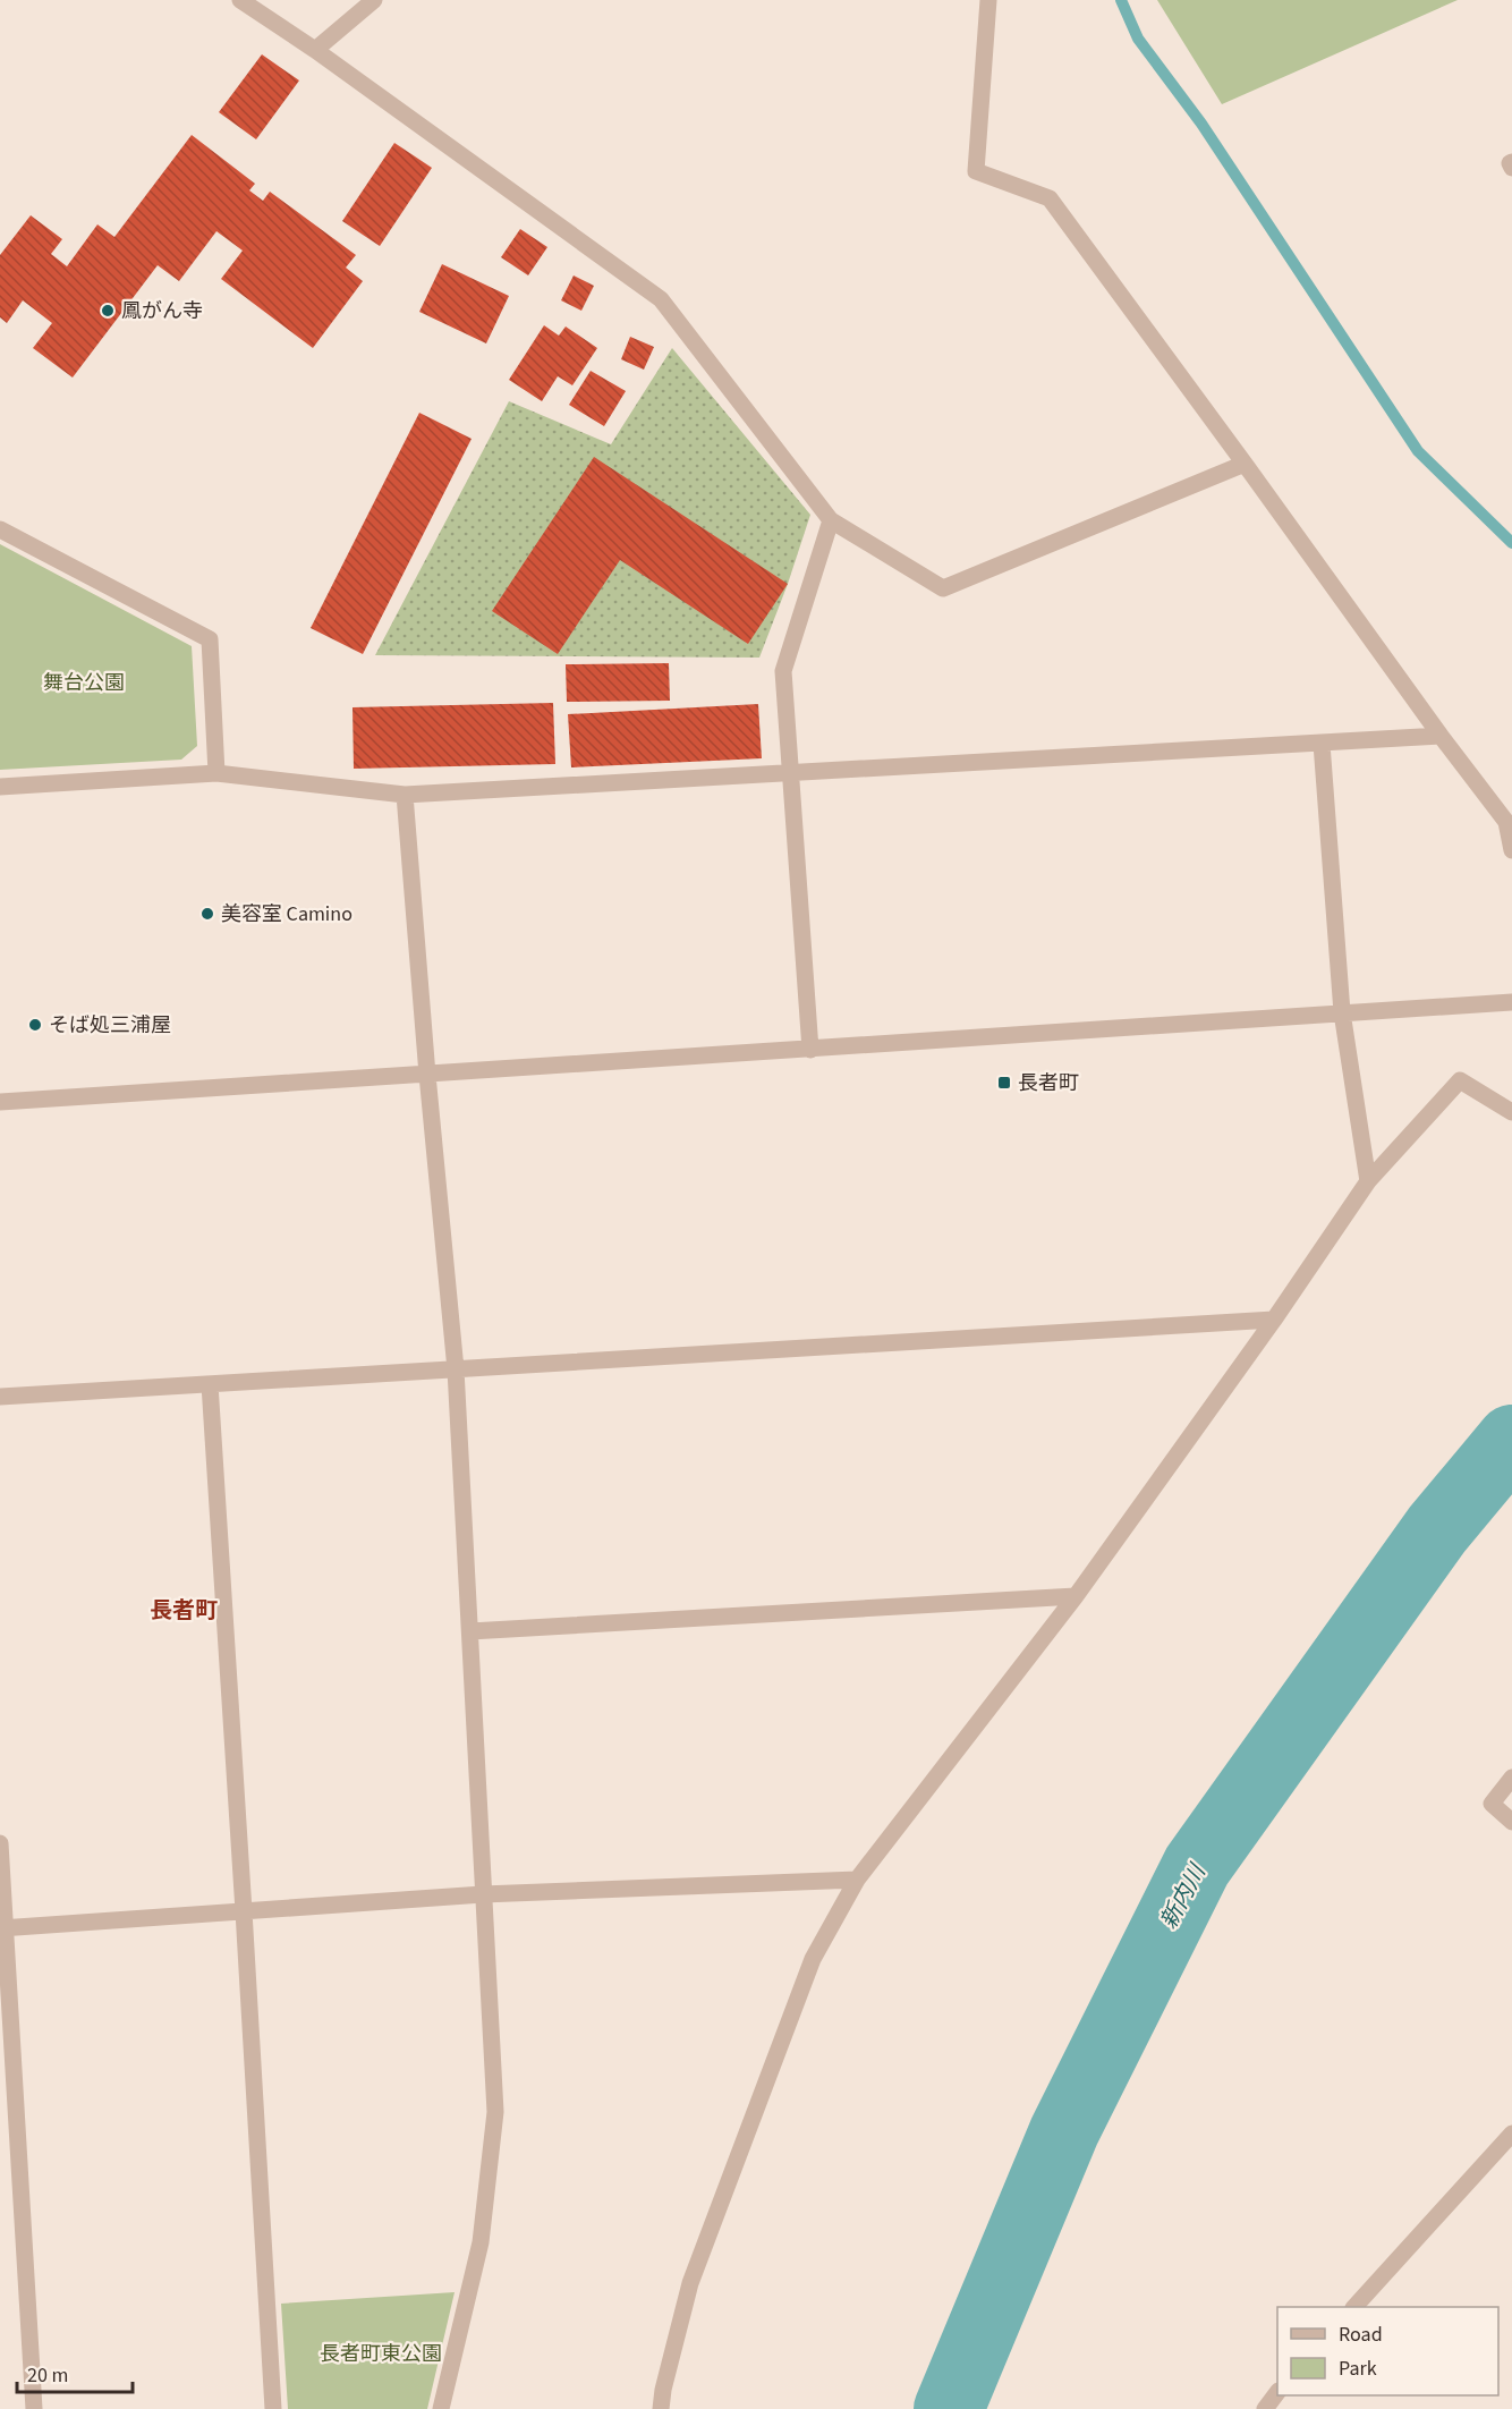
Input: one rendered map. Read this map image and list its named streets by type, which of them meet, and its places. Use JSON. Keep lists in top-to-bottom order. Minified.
{"districts":["長者町"],"water":["新内川"],"parks":["舞台公園","長者町東公園"],"places":{"other":["鳳がん寺","美容室 Camino","そば処三浦屋"],"transit":["長者町"]},"legend":["Road","Park"],"scale_bar":"20 m"}
